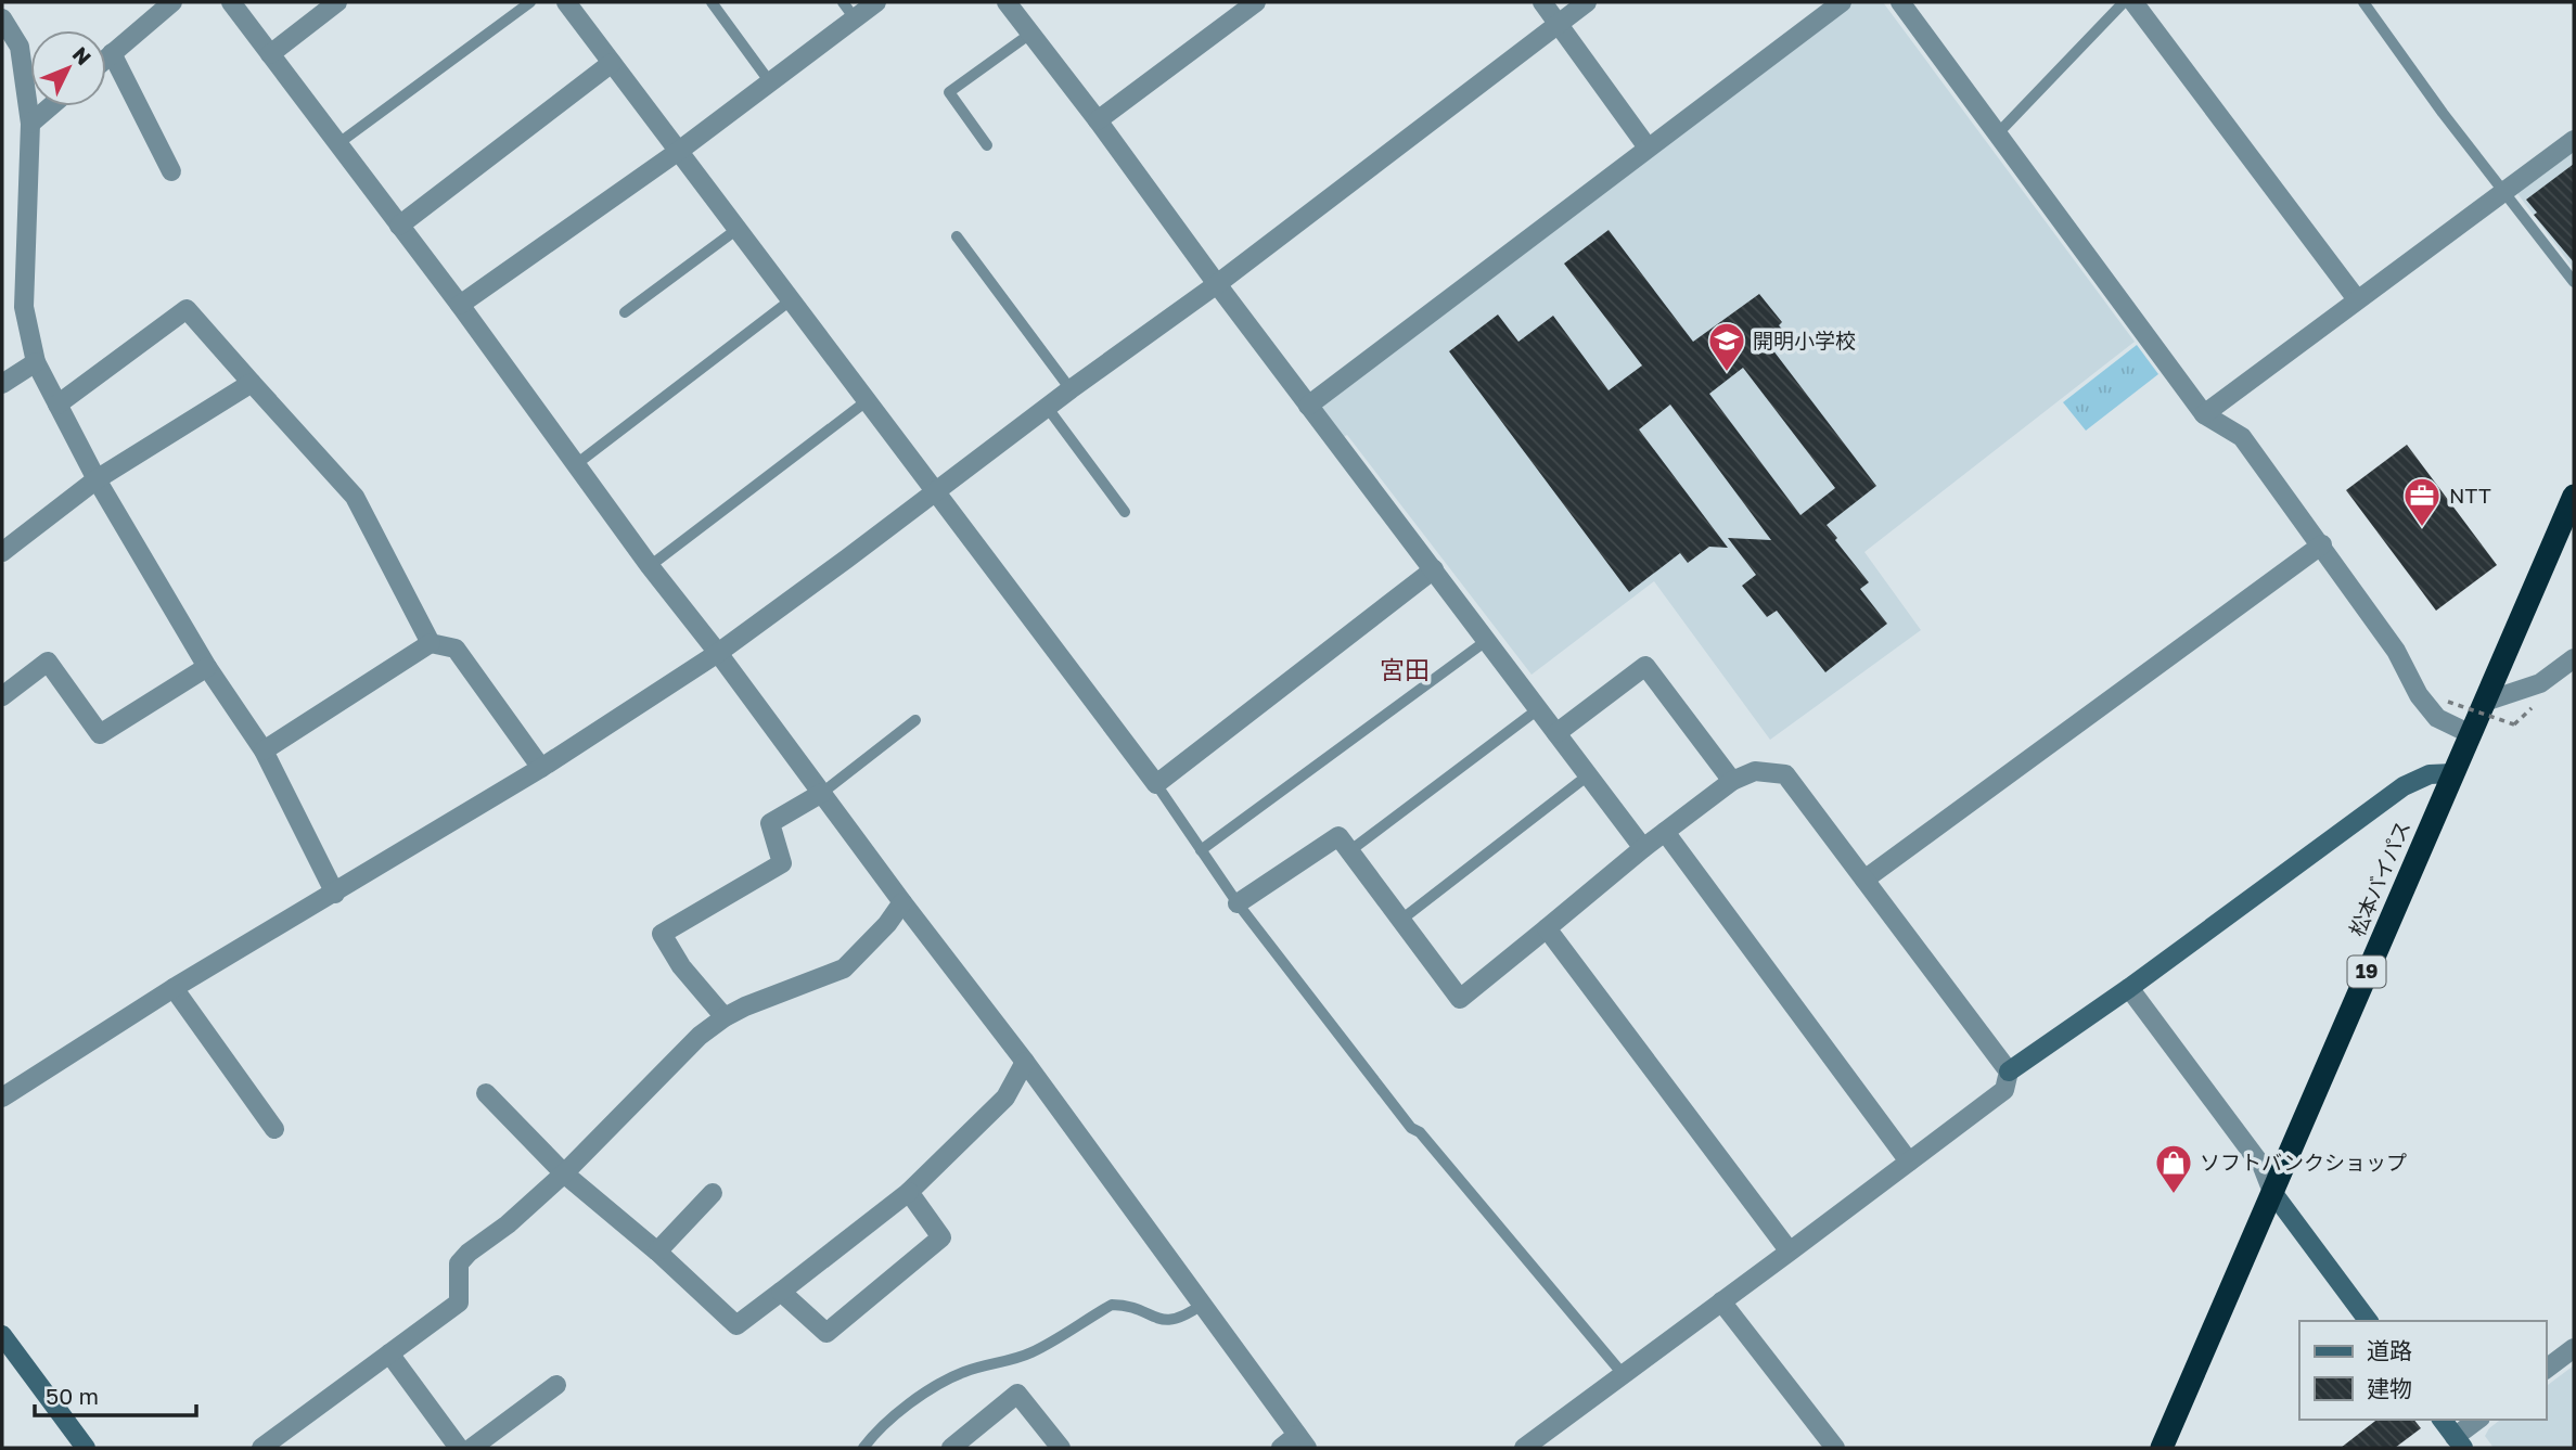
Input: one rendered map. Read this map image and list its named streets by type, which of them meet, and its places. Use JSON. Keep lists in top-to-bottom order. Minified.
{"streets":{"highway":["松本バイパス","19"]},"districts":["宮田"],"places":{"school or university":["開明小学校"],"office":["NTT"],"shop":["ソフトバンクショップ"]},"legend":["道路","建物"],"scale_bar":"50 m","north":"top right"}
